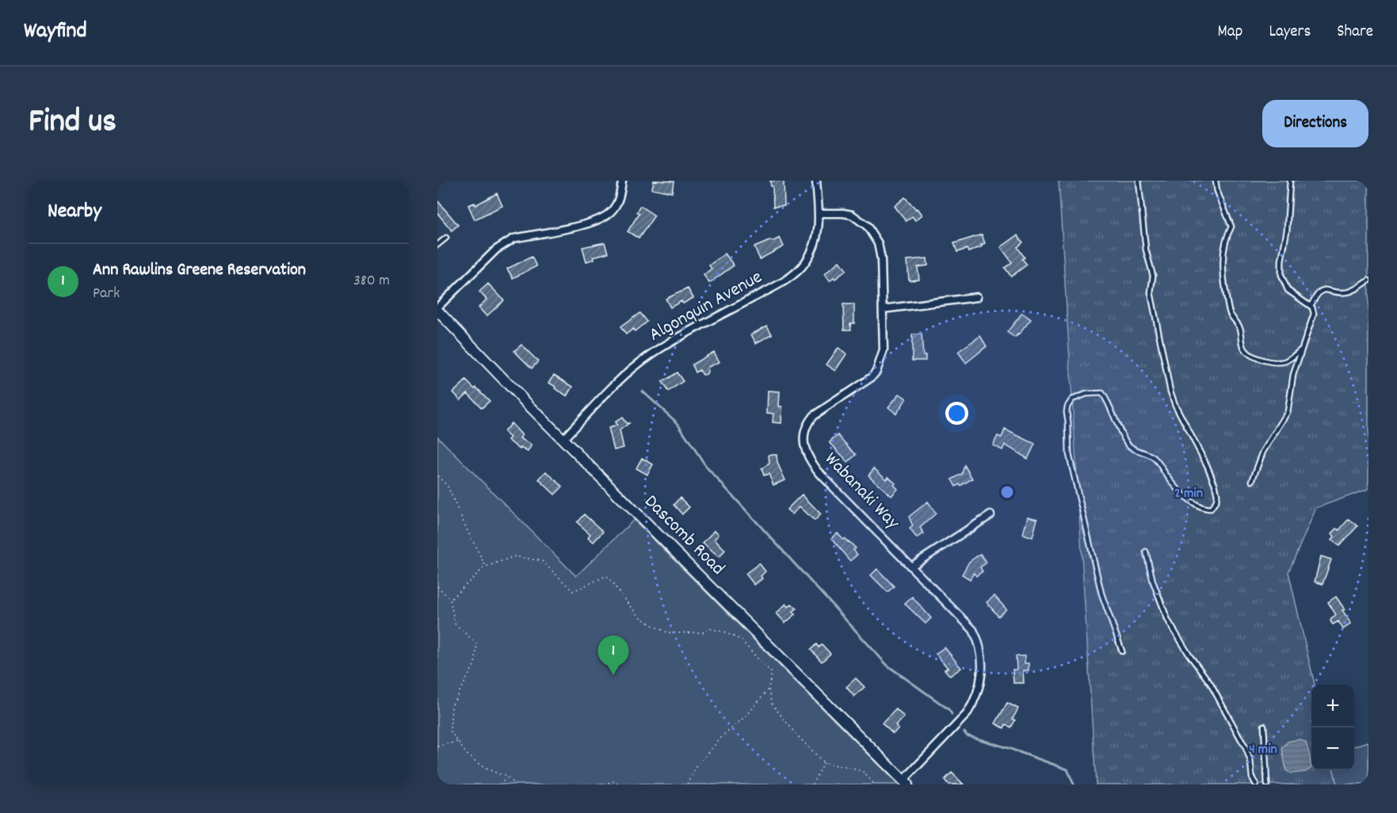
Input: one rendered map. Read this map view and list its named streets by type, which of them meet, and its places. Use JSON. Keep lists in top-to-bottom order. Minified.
{"streets":{"main road":["Dascomb Road"],"street":["Algonquin Avenue","Wabanaki Way"]},"crossings":[["Algonquin Avenue","Wabanaki Way"],["Algonquin Avenue","Dascomb Road"],["Wabanaki Way","Dascomb Road"]],"page":{"header":"Wayfind","nav":["Map","Layers","Share"],"title":"Find us","buttons":"Directions","heading":"Nearby","list":[{"mark":"1","name":"Ann Rawlins Greene Reservation","note":"Park","value":"380 m"}],"pins":"1","map_buttons":["+","−"]},"rings":["2 min","4 min"]}
